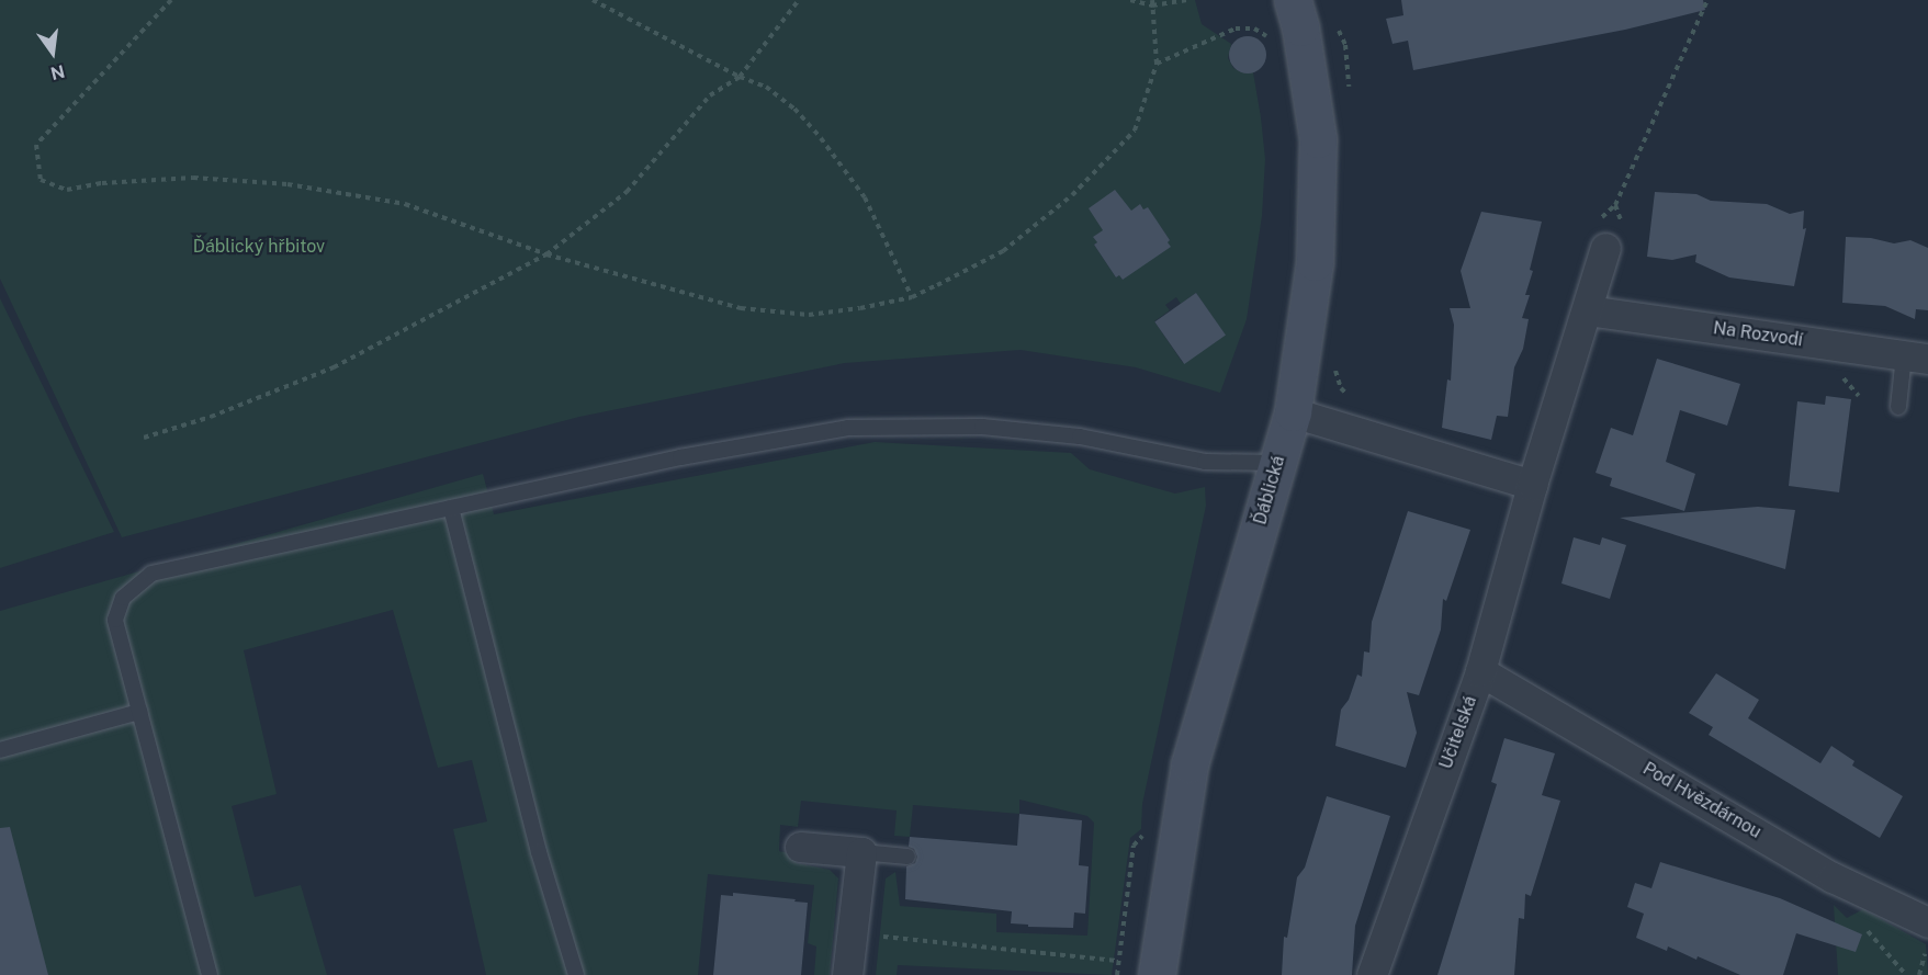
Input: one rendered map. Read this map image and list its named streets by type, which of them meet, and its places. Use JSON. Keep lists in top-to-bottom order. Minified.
{"streets":{"main road":["Ďáblická"],"street":["Na Rozvodí","Učitelská","Pod Hvězdárnou"]},"crossings":[["Na Rozvodí","Učitelská"],["Učitelská","Pod Hvězdárnou"]],"parks":["Ďáblický hřbitov"],"north":"bottom"}
